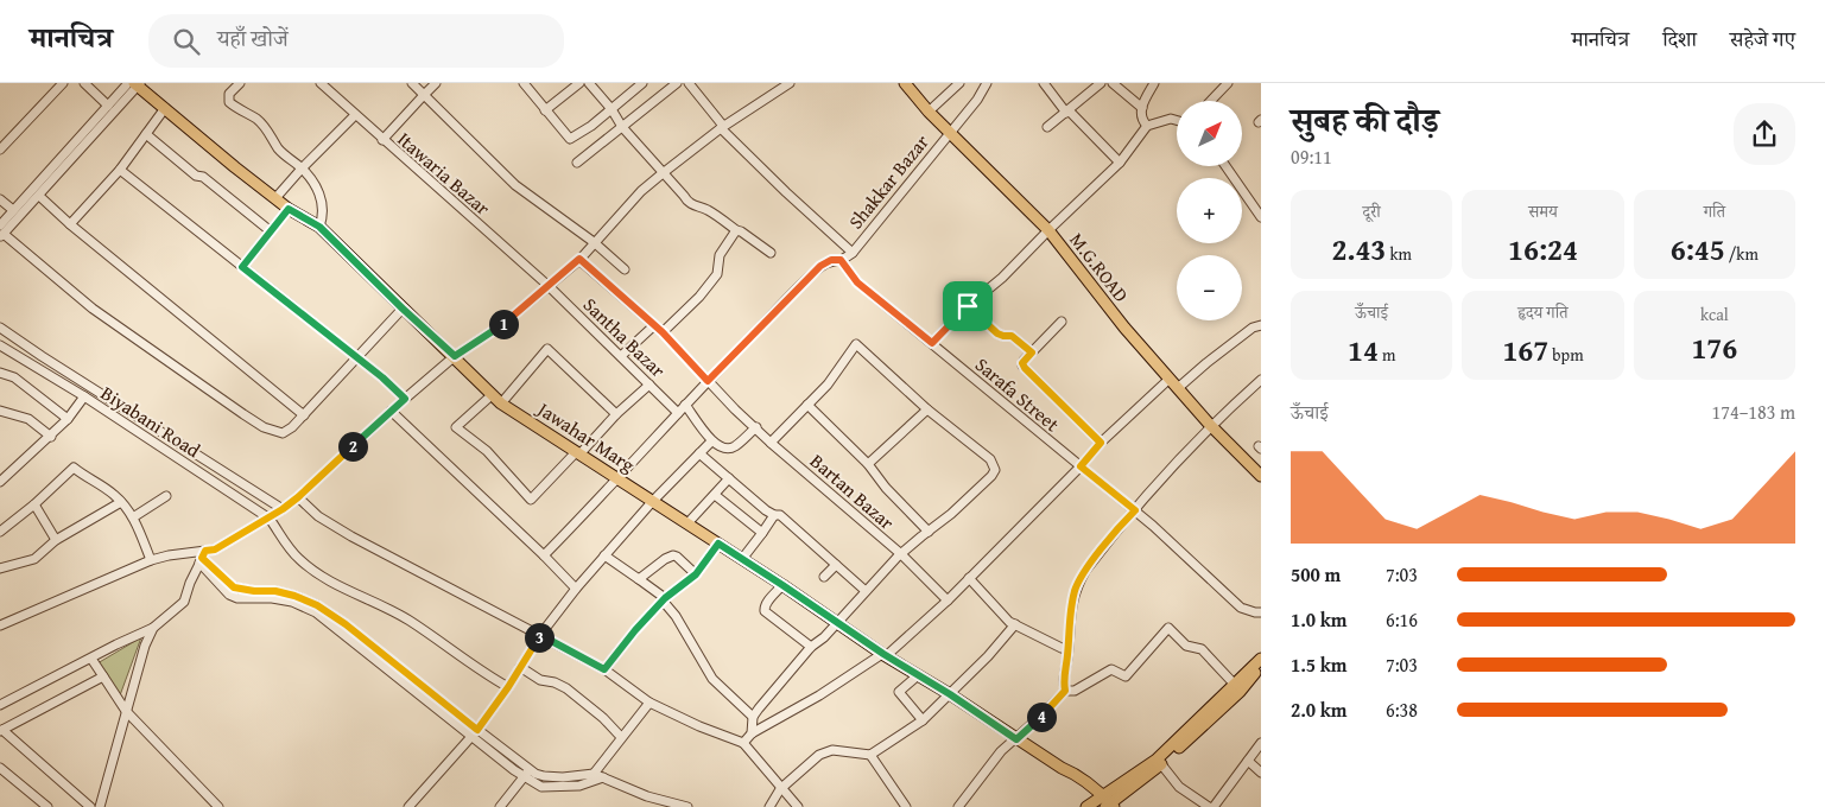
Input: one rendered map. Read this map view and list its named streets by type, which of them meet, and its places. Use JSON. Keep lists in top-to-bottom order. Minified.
{"streets":{"main road":["M.G.ROAD","Jawahar Marg"],"street":["Itawaria Bazar","Shakkar Bazar","Santha Bazar","Sarafa Street","Biyabani Road","Bartan Bazar"]},"crossings":[["Itawaria Bazar","Santha Bazar"],["Shakkar Bazar","M.G.ROAD"]],"north":"top right","page":{"header":"मानचित्र","search":"यहाँ खोजें","nav":["मानचित्र","दिशा","सहेजे गए"],"heading":["सुबह की दौड़","09:11"],"map_buttons":["+","−"],"stats":[["दूरी","2.43 km"],["समय","16:24"],["गति","6:45 /km"],["ऊँचाई","14 m"],["हृदय गति","167 bpm"],["kcal","176"]],"pins":["1","2","3","4"],"chart":["ऊँचाई","174–183 m"],"list":[{"name":"500 m","note":"7:03"},{"name":"1.0 km","note":"6:16"},{"name":"1.5 km","note":"7:03"},{"name":"2.0 km","note":"6:38"}]}}
